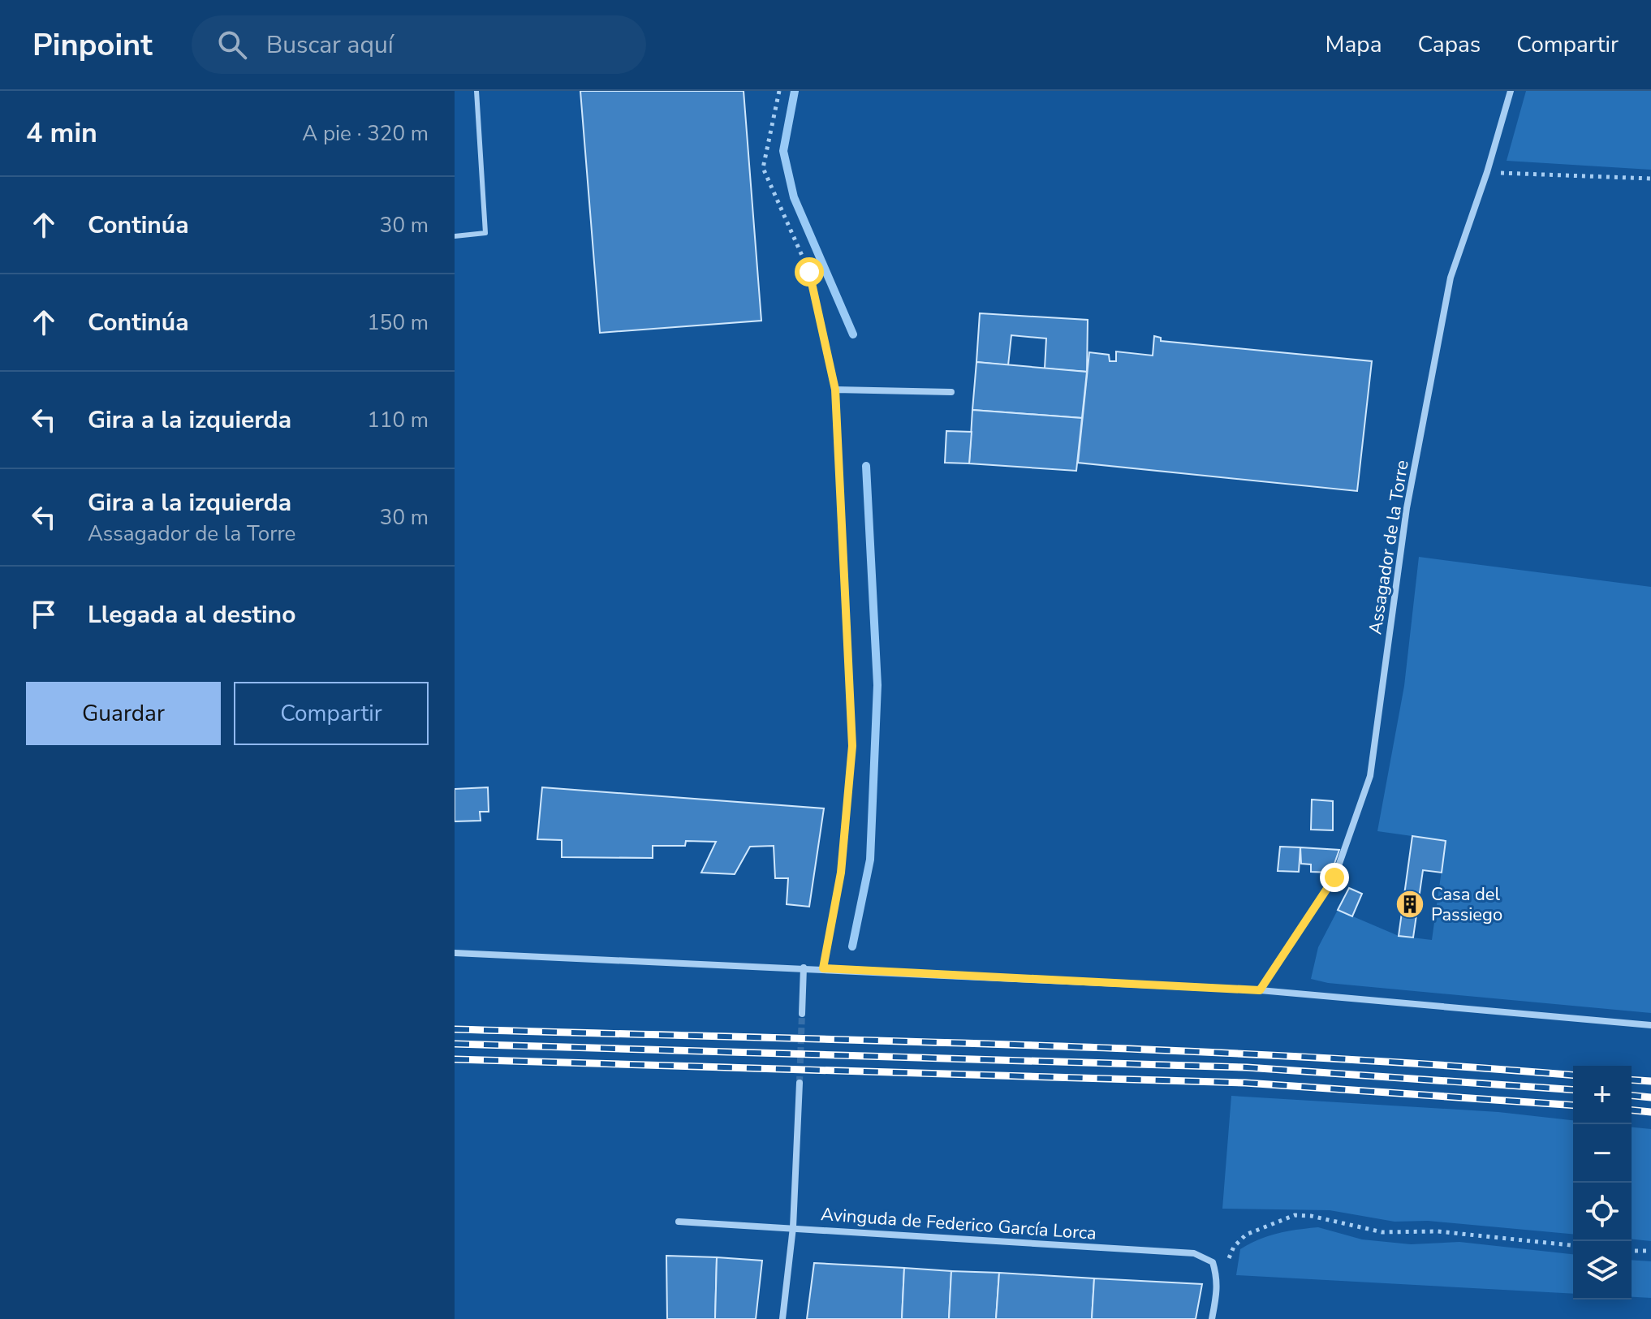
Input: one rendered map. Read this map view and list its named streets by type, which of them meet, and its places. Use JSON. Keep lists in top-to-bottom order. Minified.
{"streets":{"street":["Assagador de la Torre","Avinguda de Federico García Lorca"]},"places":{"building":["Casa del Passiego"]},"page":{"header":"Pinpoint","search":"Buscar aquí","nav":["Mapa","Capas","Compartir"],"heading":["4 min","A pie · 320 m"],"list":[["Continúa","30 m"],["Continúa","150 m"],["Gira a la izquierda","110 m"],["Gira a la izquierda","Assagador de la Torre","30 m"],"Llegada al destino"],"buttons":["Guardar","Compartir"],"map_buttons":["+","−"]}}
